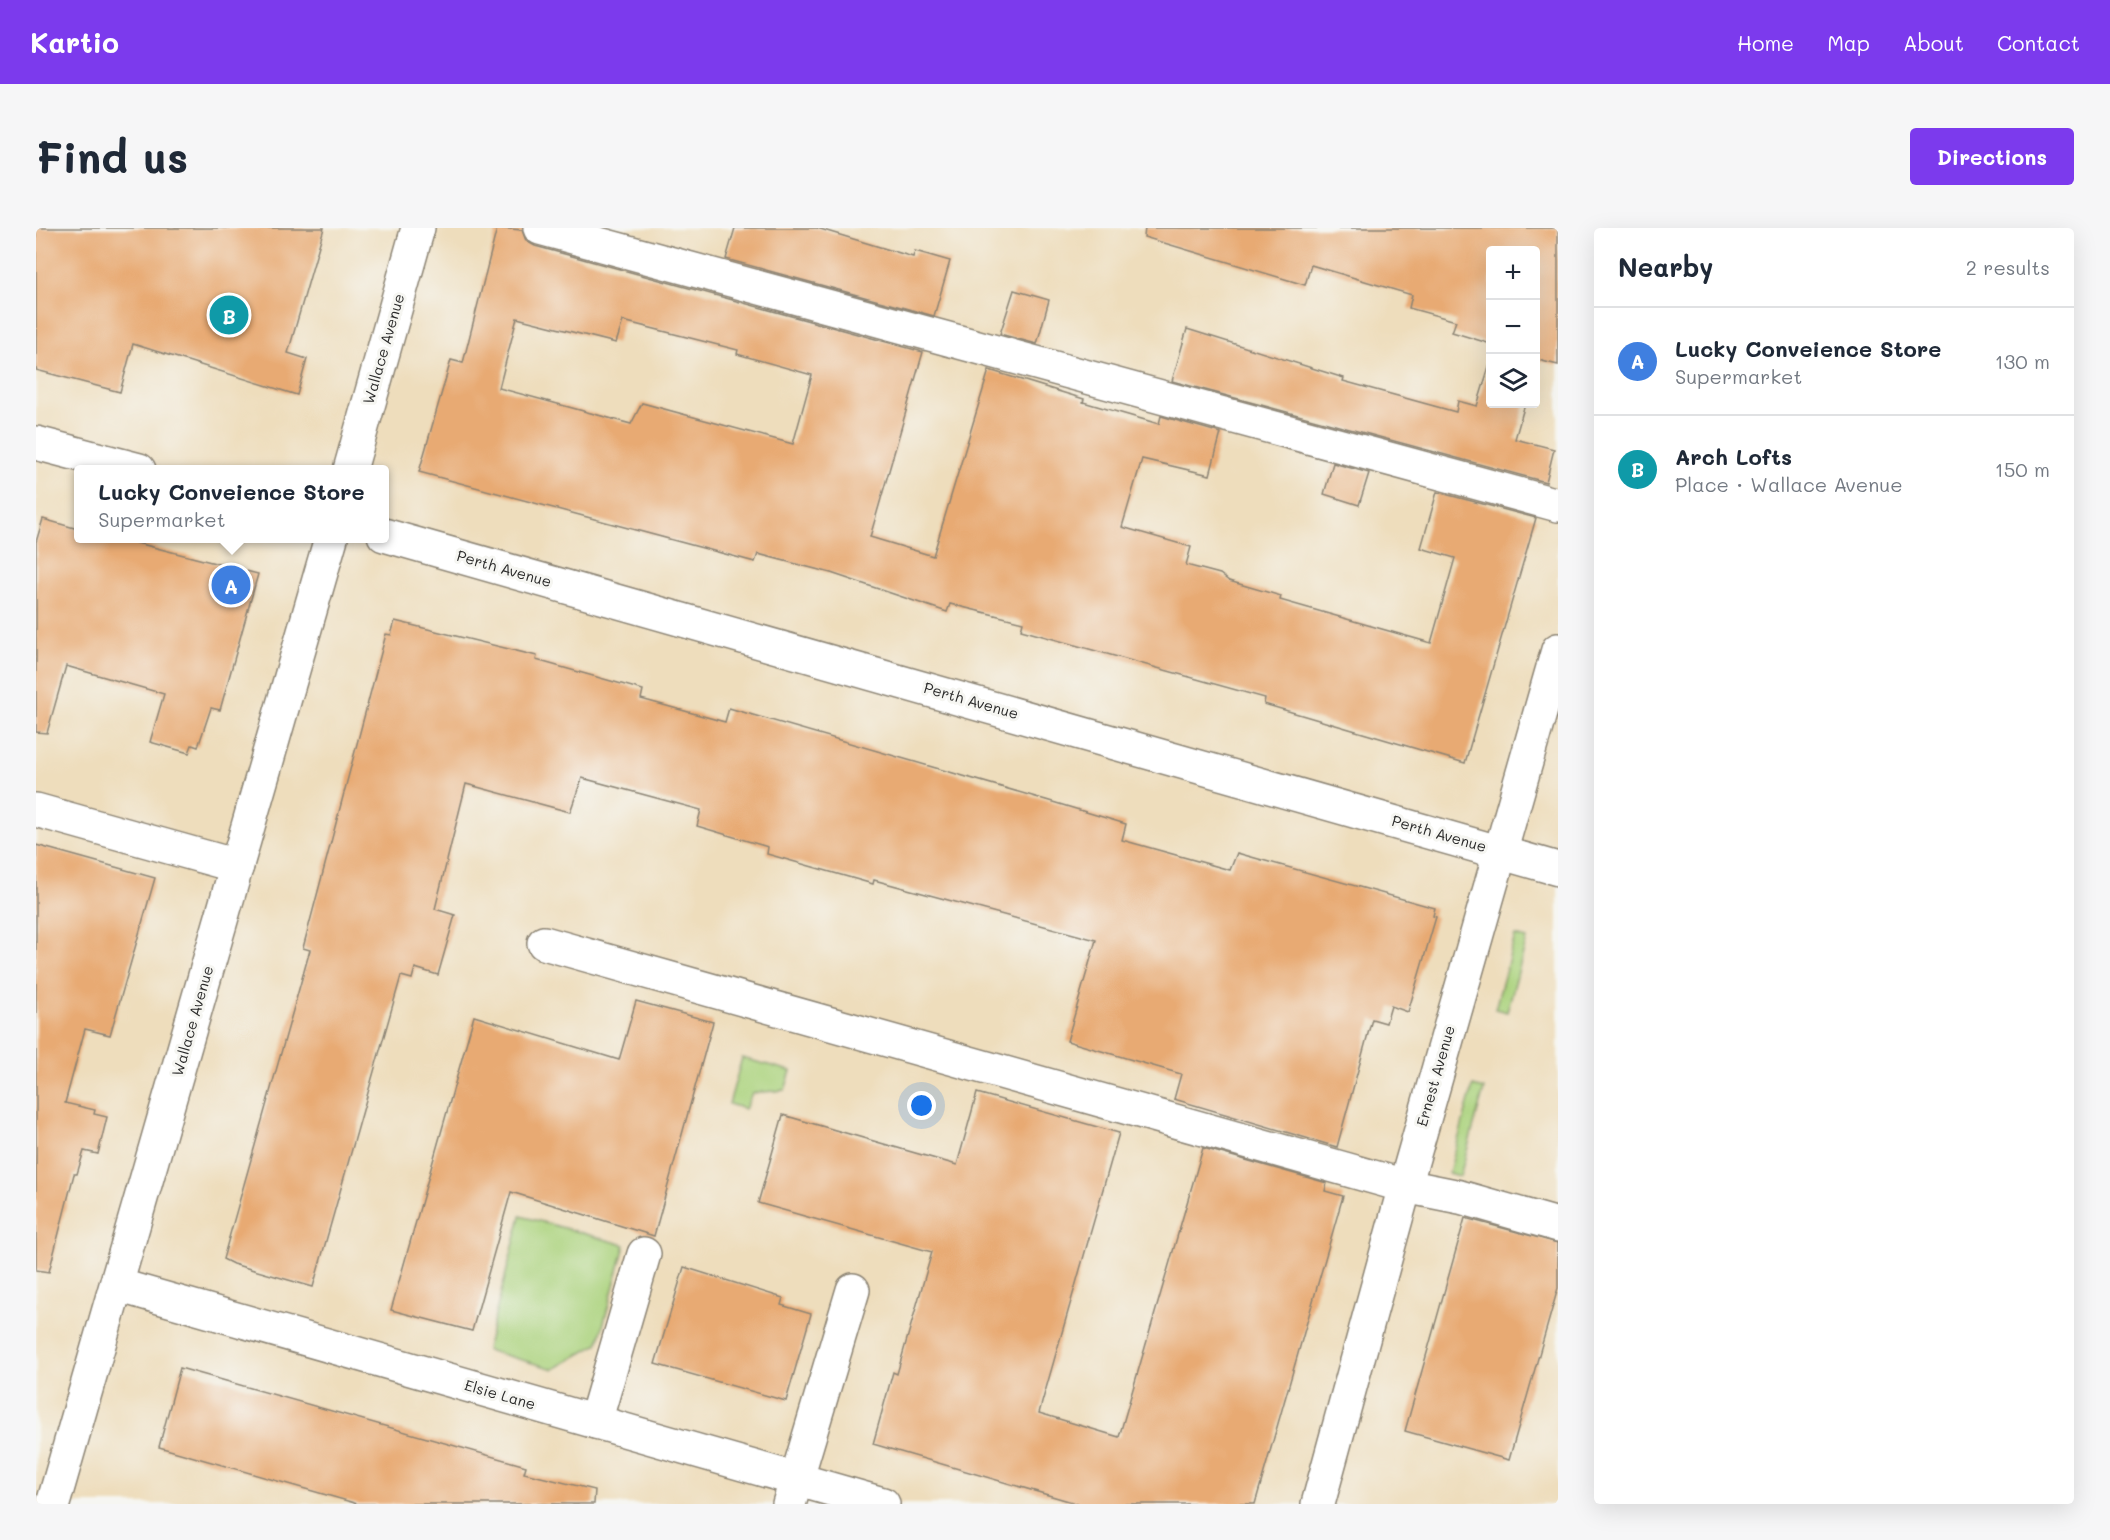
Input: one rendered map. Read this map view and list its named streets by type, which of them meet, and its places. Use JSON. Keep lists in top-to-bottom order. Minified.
{"streets":{"street":["Wallace Avenue","Perth Avenue","Ernest Avenue","Elsie Lane"]},"crossings":[["Wallace Avenue","Elsie Lane"],["Perth Avenue","Ernest Avenue"]],"page":{"header":"Kartio","nav":["Home","Map","About","Contact"],"buttons":"Directions","title":"Find us","heading":["Nearby","2 results"],"map_buttons":["+","−"],"pins":["B","A"],"list":[{"mark":"A","name":"Lucky Conveience Store","note":"Supermarket","value":"130 m"},{"mark":"B","name":"Arch Lofts","note":"Place · Wallace Avenue","value":"150 m"}],"popup":["Lucky Conveience Store","Supermarket"]}}
